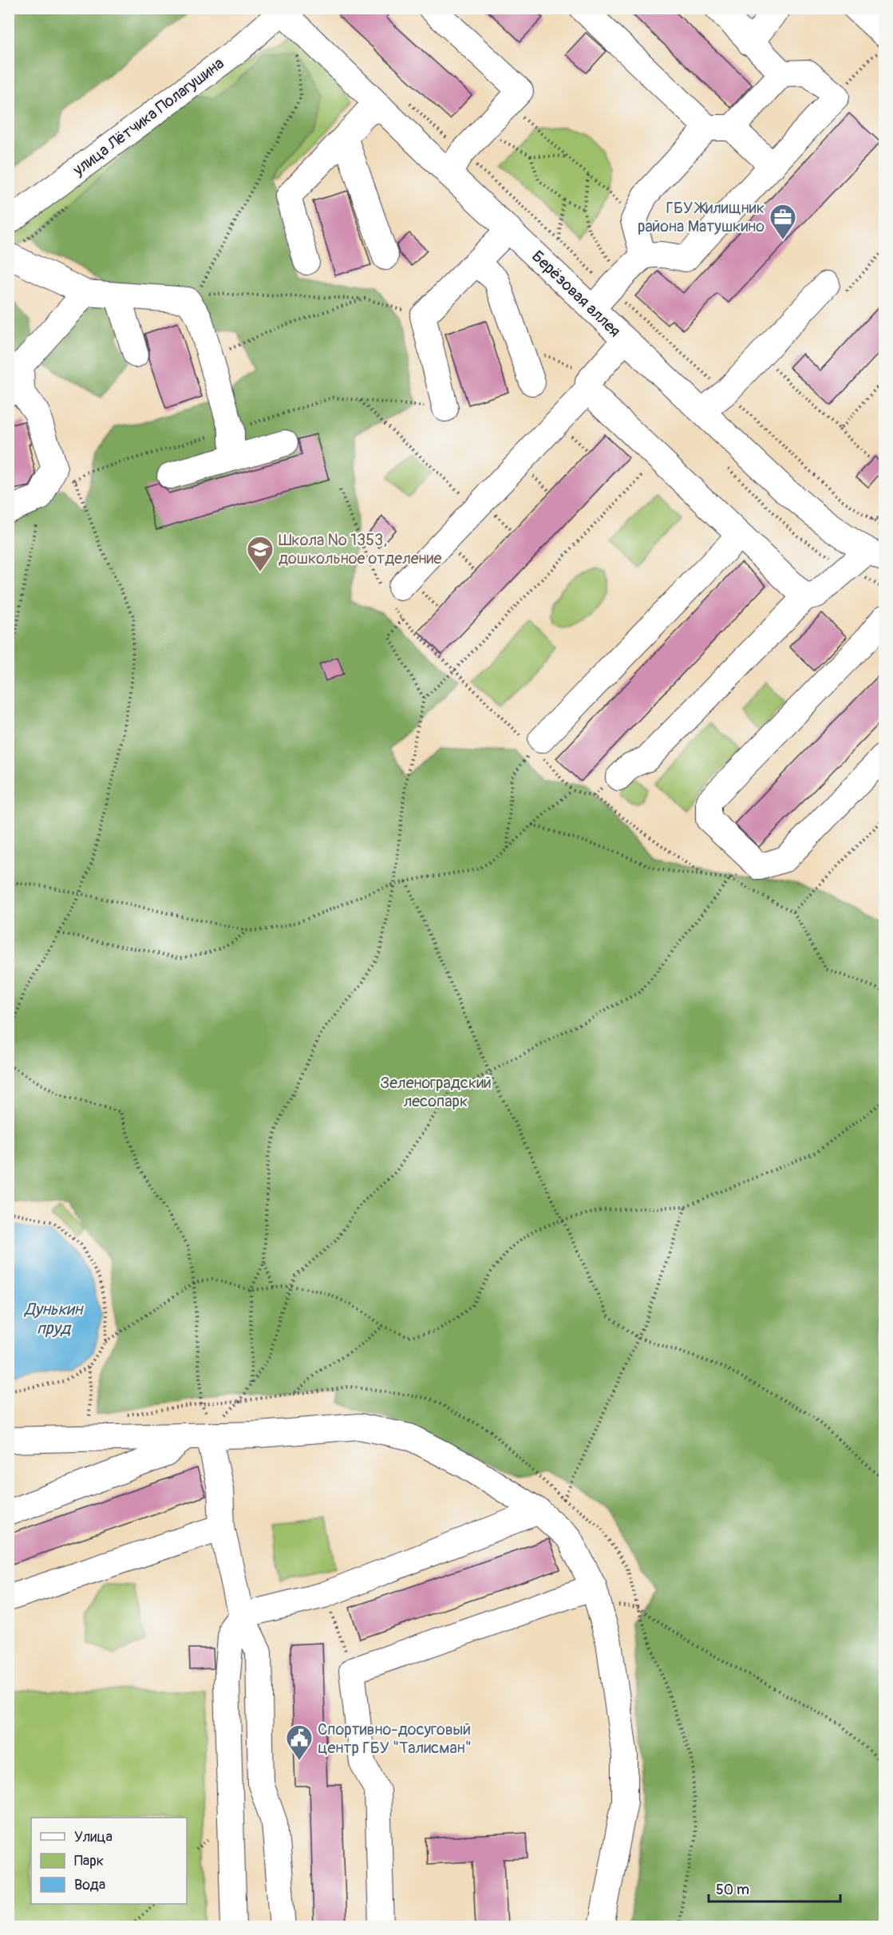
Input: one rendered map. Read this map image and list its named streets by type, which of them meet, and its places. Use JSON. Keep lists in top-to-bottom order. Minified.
{"streets":{"street":["улица Лётчика Полагушина","Берёзовая аллея"]},"crossings":[["улица Лётчика Полагушина","Берёзовая аллея"]],"water":["Дунькин пруд"],"parks":["Зеленоградский лесопарк"],"places":{"office":["ГБУ Жилищник района Матушкино"],"school or university":["Школа № 1353, дошкольное отделение"],"public building":["Спортивно-досуговый центр ГБУ \"Талисман\""]},"legend":["Улица","Парк","Вода"],"scale_bar":"50 m"}
